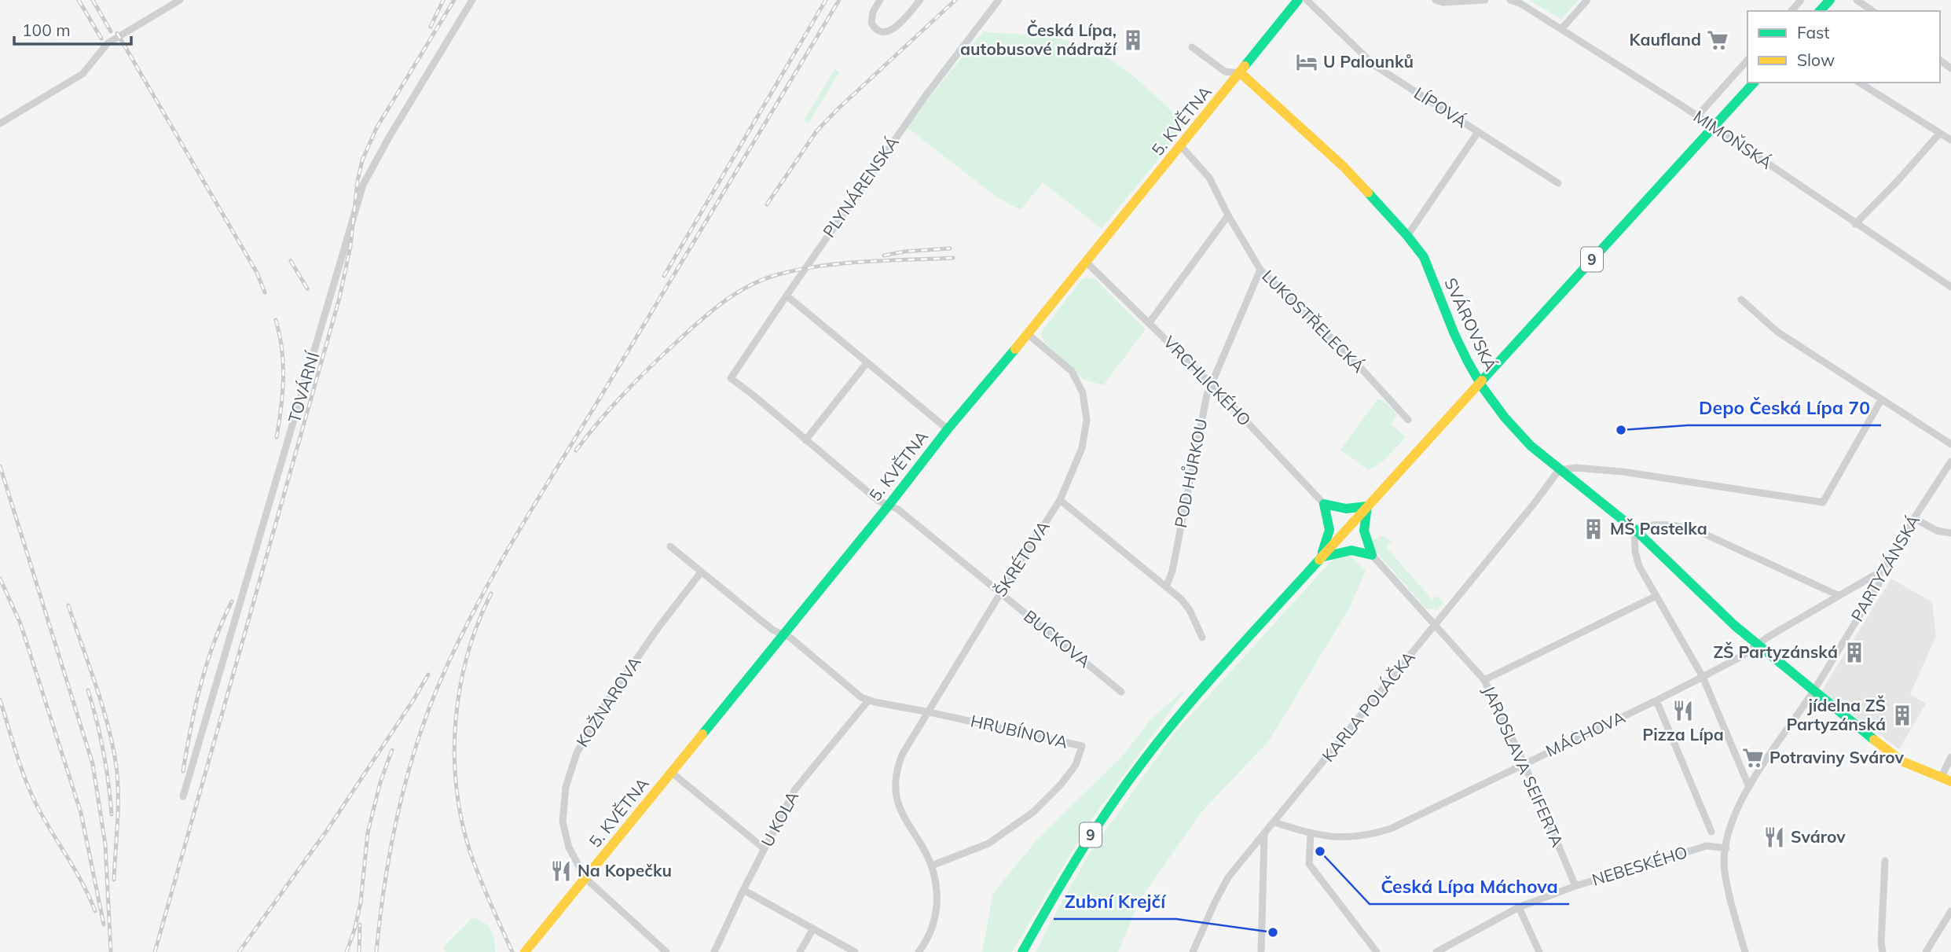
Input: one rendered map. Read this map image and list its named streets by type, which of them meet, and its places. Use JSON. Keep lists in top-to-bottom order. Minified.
{"streets":{"street":["LÍPOVÁ","5. KVĚTNA","MIMOŇSKÁ","PLYNÁRENSKÁ","9","LUKOSTŘELECKÁ","SVÁROVSKÁ","VRCHLICKÉHO","TOVÁRNÍ","POD HŮRKOU","ŠKRÉTOVA","PARTYZÁNSKÁ","BUCKOVA","KOŽNAROVA","KARLA POLÁČKA","HRUBÍNOVA","MÁCHOVA","JAROSLAVA SEIFERTA","U KOLA","NEBESKÉHO"]},"crossings":[["5. KVĚTNA","LUKOSTŘELECKÁ"],["5. KVĚTNA","SVÁROVSKÁ"],["5. KVĚTNA","VRCHLICKÉHO"],["5. KVĚTNA","ŠKRÉTOVA"],["5. KVĚTNA","BUCKOVA"],["5. KVĚTNA","KOŽNAROVA"],["5. KVĚTNA","HRUBÍNOVA"],["PLYNÁRENSKÁ","BUCKOVA"],["LUKOSTŘELECKÁ","POD HŮRKOU"],["SVÁROVSKÁ","PARTYZÁNSKÁ"],["SVÁROVSKÁ","KARLA POLÁČKA"],["SVÁROVSKÁ","MÁCHOVA"],["VRCHLICKÉHO","POD HŮRKOU"],["ŠKRÉTOVA","BUCKOVA"],["ŠKRÉTOVA","HRUBÍNOVA"],["PARTYZÁNSKÁ","MÁCHOVA"],["PARTYZÁNSKÁ","NEBESKÉHO"],["KOŽNAROVA","HRUBÍNOVA"],["KARLA POLÁČKA","MÁCHOVA"],["KARLA POLÁČKA","JAROSLAVA SEIFERTA"],["HRUBÍNOVA","U KOLA"],["MÁCHOVA","JAROSLAVA SEIFERTA"],["JAROSLAVA SEIFERTA","NEBESKÉHO"]],"places":{"building":["Česká Lípa, autobusové nádraží","MŠ Pastelka","ZŠ Partyzánská","jídelna ZŠ Partyzánská"],"supermarket":["Kaufland","Potraviny Svárov"],"hotel":["U Palounků"],"other":["Depo Česká Lípa 70","Česká Lípa Máchova","Zubní Krejčí"],"restaurant":["Pizza Lípa","Svárov","Na Kopečku"]},"legend":["Fast","Slow"],"scale_bar":"100 m"}
